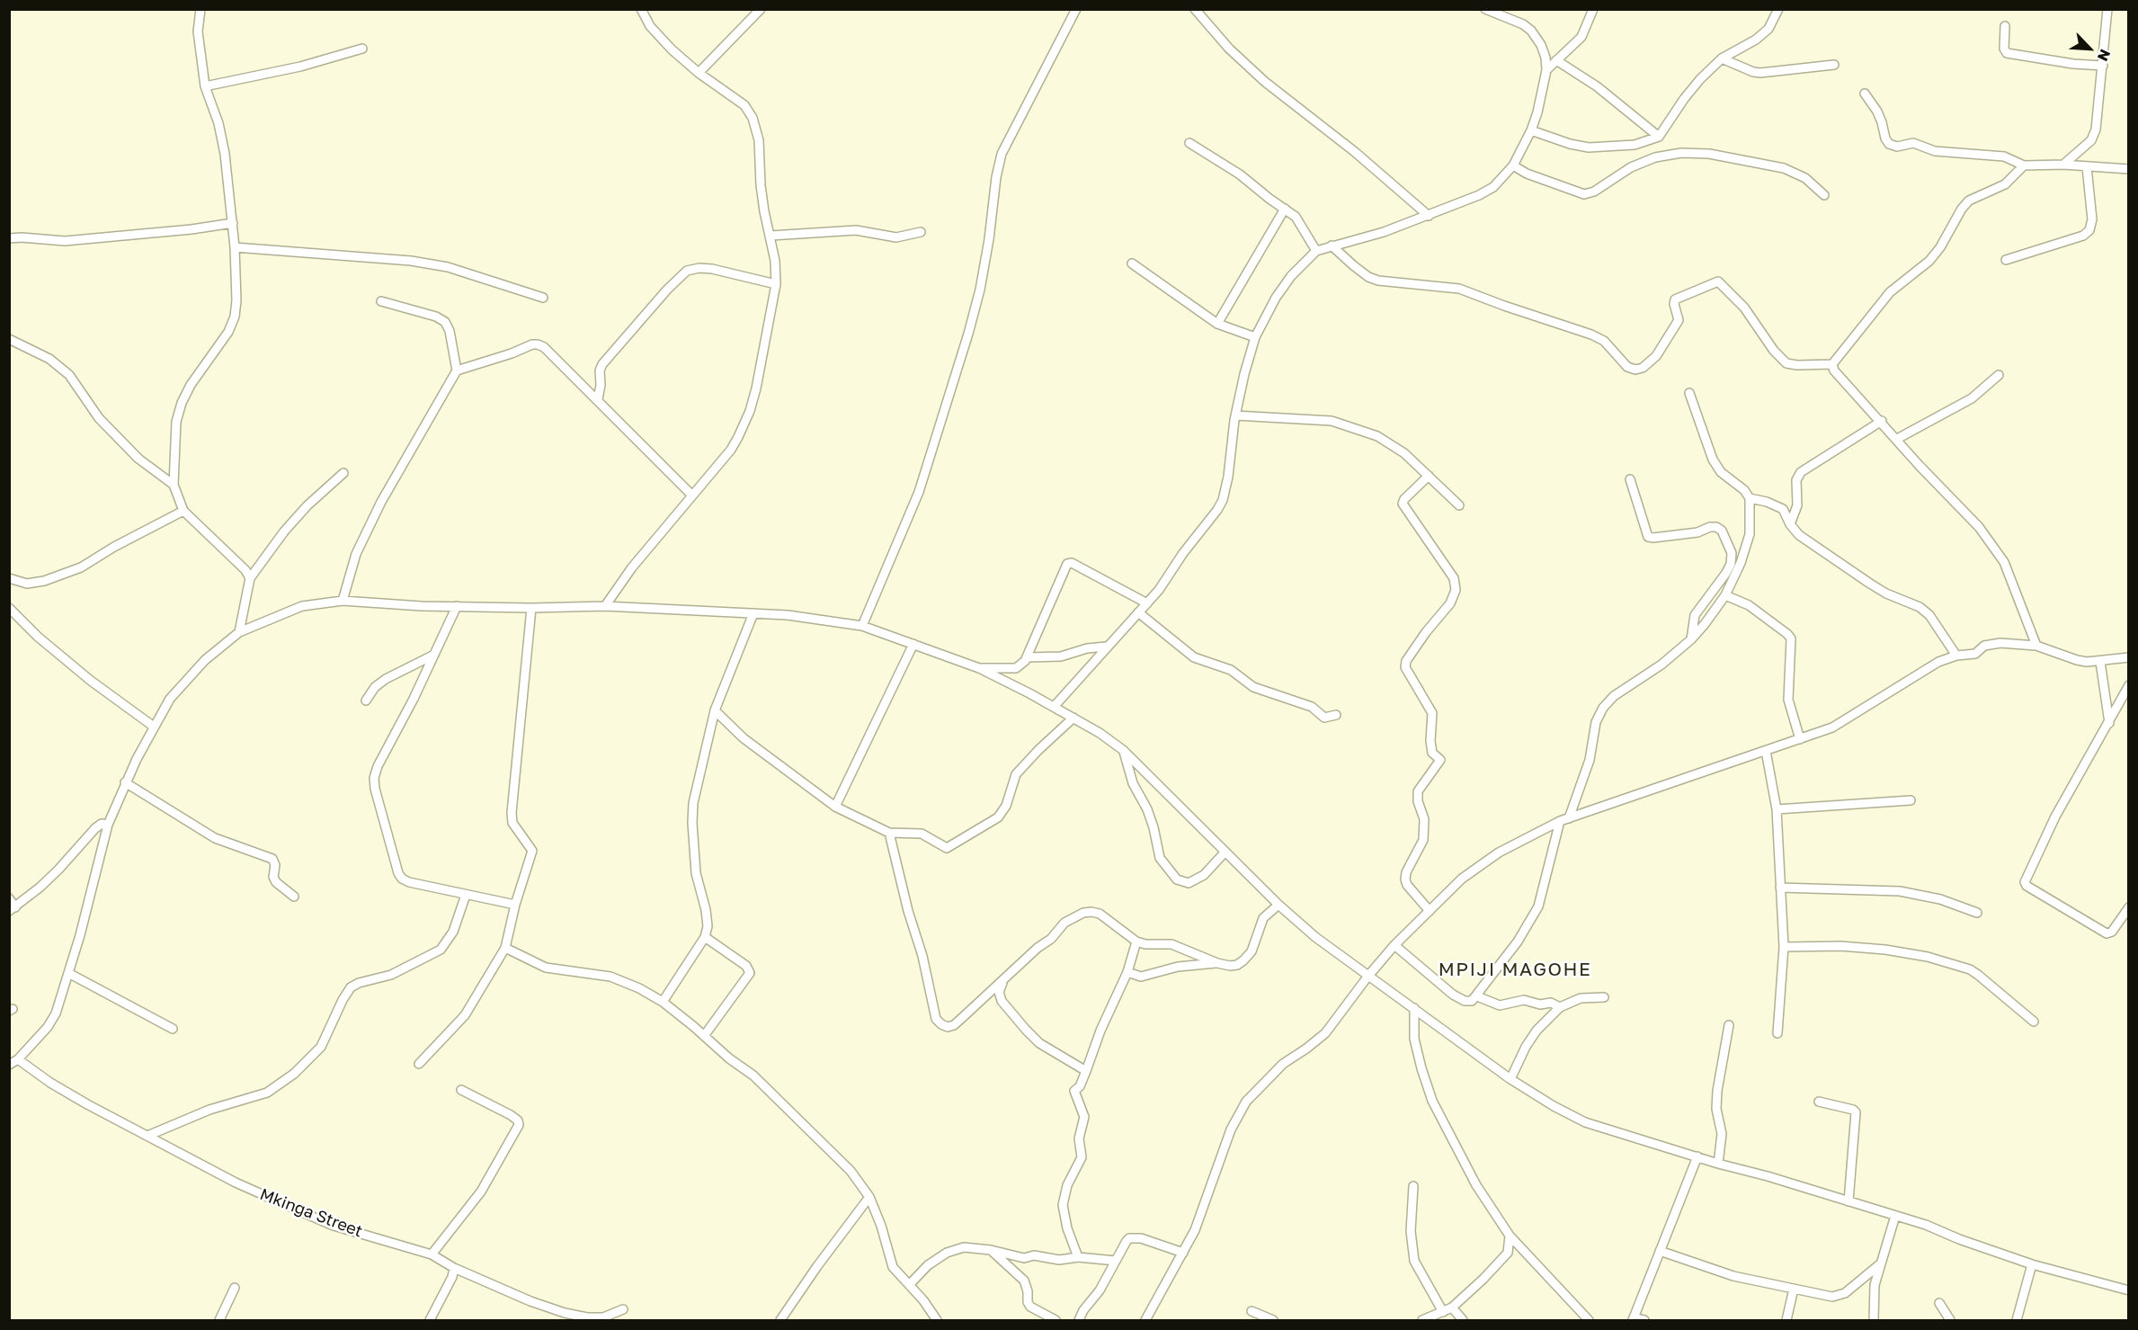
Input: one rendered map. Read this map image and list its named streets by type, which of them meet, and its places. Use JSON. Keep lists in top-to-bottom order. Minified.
{"streets":{"street":["Mkinga Street"]},"districts":["MPIJI MAGOHE"],"north":"bottom right"}
